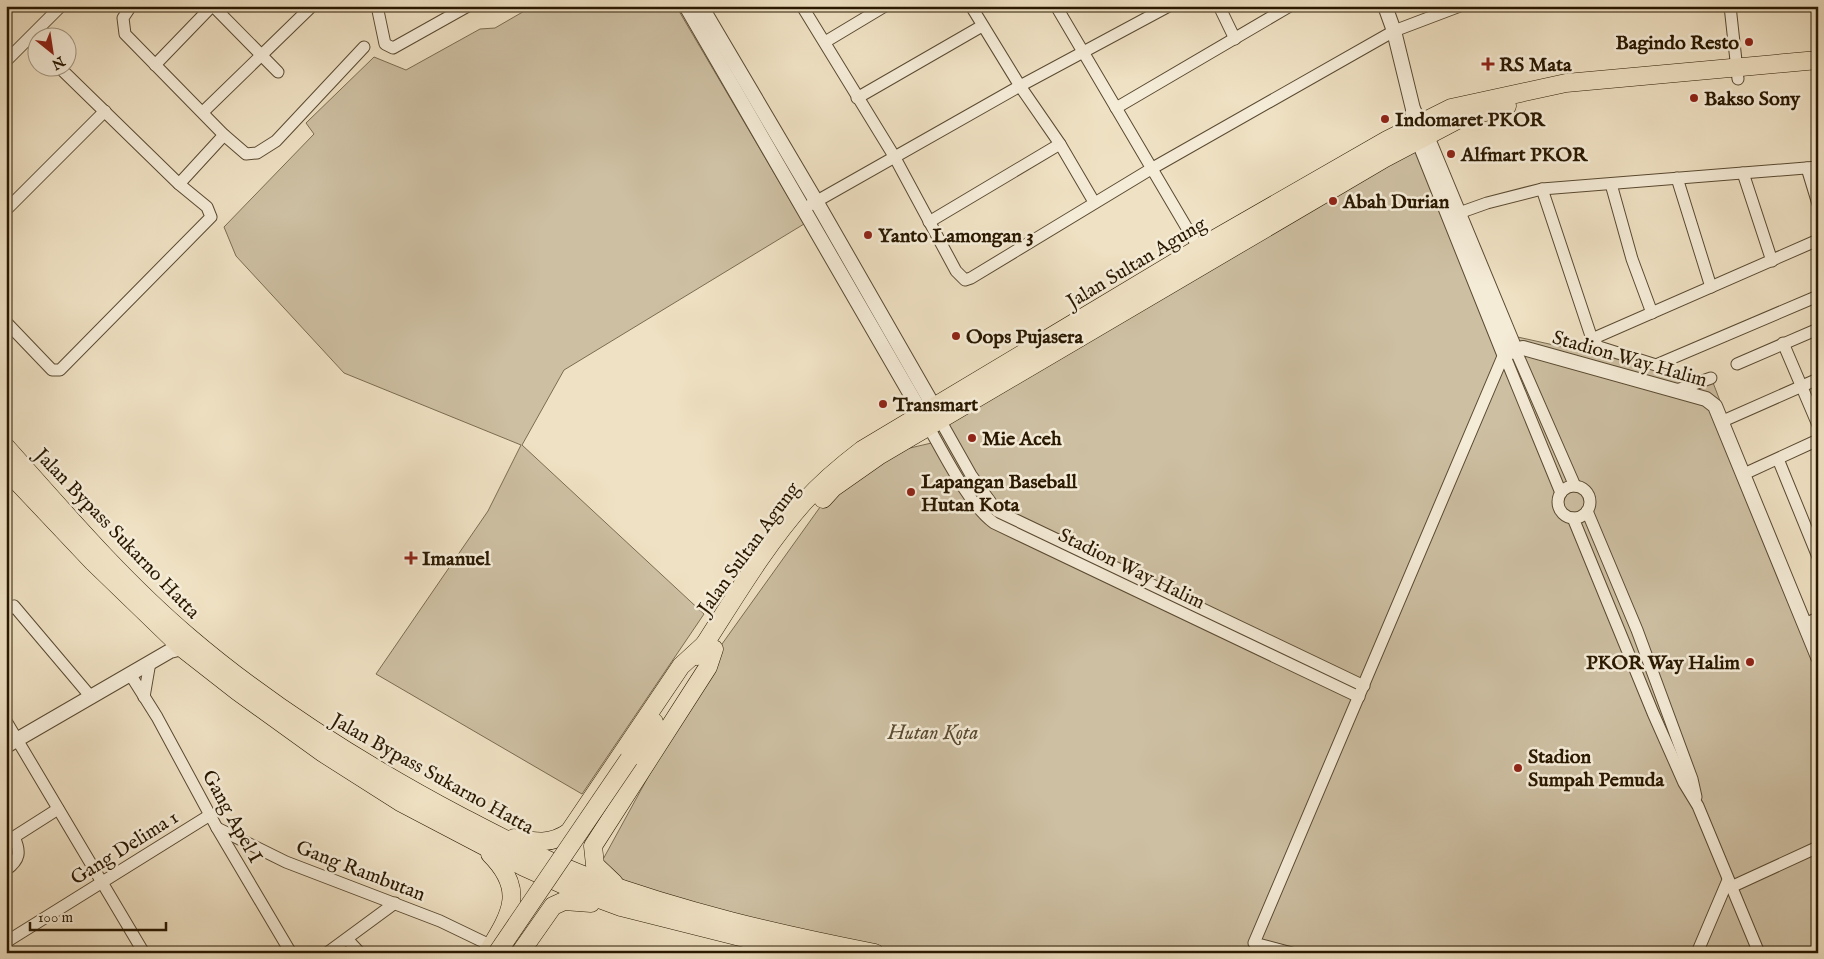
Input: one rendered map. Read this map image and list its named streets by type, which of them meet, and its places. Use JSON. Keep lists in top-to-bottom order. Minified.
{"streets":{"main road":["Jalan Sultan Agung","Jalan Bypass Sukarno Hatta"],"street":["Stadion Way Halim","Gang Apel I","Gang Delima 1","Gang Rambutan"]},"crossings":[["Jalan Sultan Agung","Stadion Way Halim"],["Gang Apel I","Gang Delima 1"],["Gang Apel I","Gang Rambutan"]],"parks":["Hutan Kota"],"places":{"other":["Bagindo Resto","Bakso Sony","Indomaret PKOR","Alfmart PKOR","Abah Durian","Yanto Lamongan 3","Oops Pujasera","Transmart","Mie Aceh","Lapangan Baseball Hutan Kota","PKOR Way Halim","Stadion Sumpah Pemuda"],"health":["RS Mata","Imanuel"]},"scale_bar":"100 m","north":"bottom right"}
